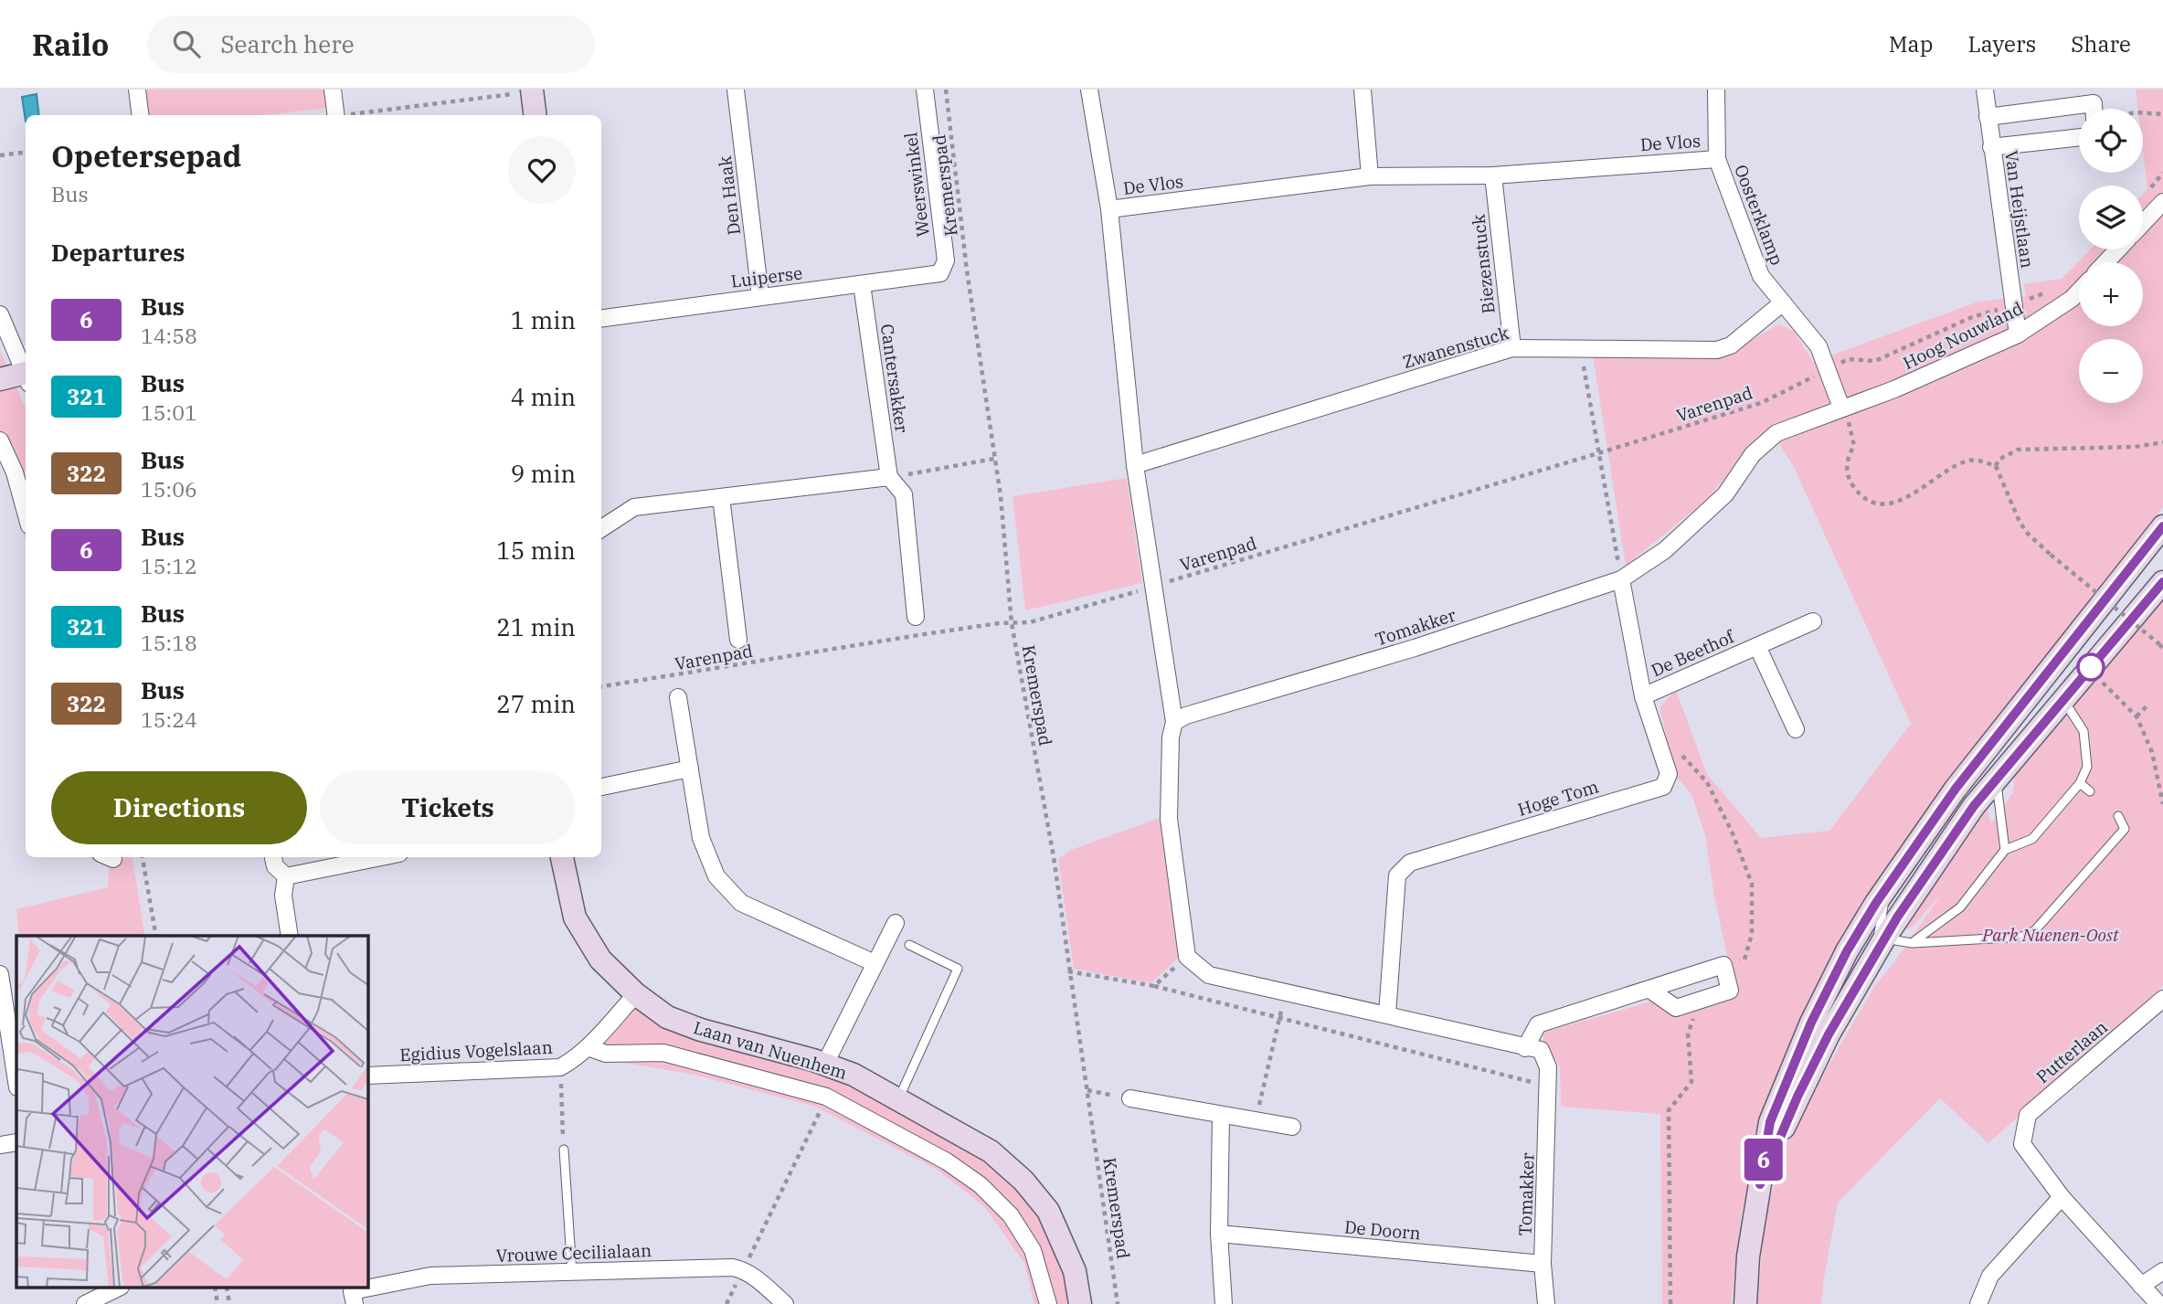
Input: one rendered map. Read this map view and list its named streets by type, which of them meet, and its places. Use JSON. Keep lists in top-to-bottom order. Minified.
{"streets":{"main road":["Laan van Nuenhem"],"street":["De Vlos","Weerswinkel","Den Haak","Van Heijstlaan","Oosterklamp","Biezenstuck","Luiperse","Hoog Nouwland","Zwanenstuck","Cantersakker","Tomakker","De Beethof","Hoge Tom","Egidius Vogelslaan","Putterlaan","De Doorn","Vrouwe Cecilialaan"],"path":["Kremerspad","Varenpad"]},"crossings":[["De Vlos","Oosterklamp"],["De Vlos","Biezenstuck"],["De Vlos","Zwanenstuck"],["De Vlos","Varenpad"],["De Vlos","Tomakker"],["Weerswinkel","Luiperse"],["Kremerspad","Varenpad"],["Den Haak","Luiperse"],["Van Heijstlaan","Hoog Nouwland"],["Van Heijstlaan","Varenpad"],["Oosterklamp","Hoog Nouwland"],["Oosterklamp","Zwanenstuck"],["Oosterklamp","Varenpad"],["Oosterklamp","Tomakker"],["Biezenstuck","Zwanenstuck"],["Luiperse","Cantersakker"],["Hoog Nouwland","Tomakker"],["Tomakker","Hoge Tom"],["Tomakker","De Doorn"],["De Beethof","Hoge Tom"],["Laan van Nuenhem","Egidius Vogelslaan"]],"parks":["Park Nuenen-Oost"],"lines":["bus line 6"],"page":{"header":"Railo","search":"Search here","nav":["Map","Layers","Share"],"on_map":"6","map_buttons":["+","−"],"heading":[["Opetersepad","Bus"],"Departures"],"list":[{"mark":"6","name":"Bus","note":"14:58","value":"1 min"},{"mark":"321","name":"Bus","note":"15:01","value":"4 min"},{"mark":"322","name":"Bus","note":"15:06","value":"9 min"},{"mark":"6","name":"Bus","note":"15:12","value":"15 min"},{"mark":"321","name":"Bus","note":"15:18","value":"21 min"},{"mark":"322","name":"Bus","note":"15:24","value":"27 min"}],"buttons":["Directions","Tickets"]}}
